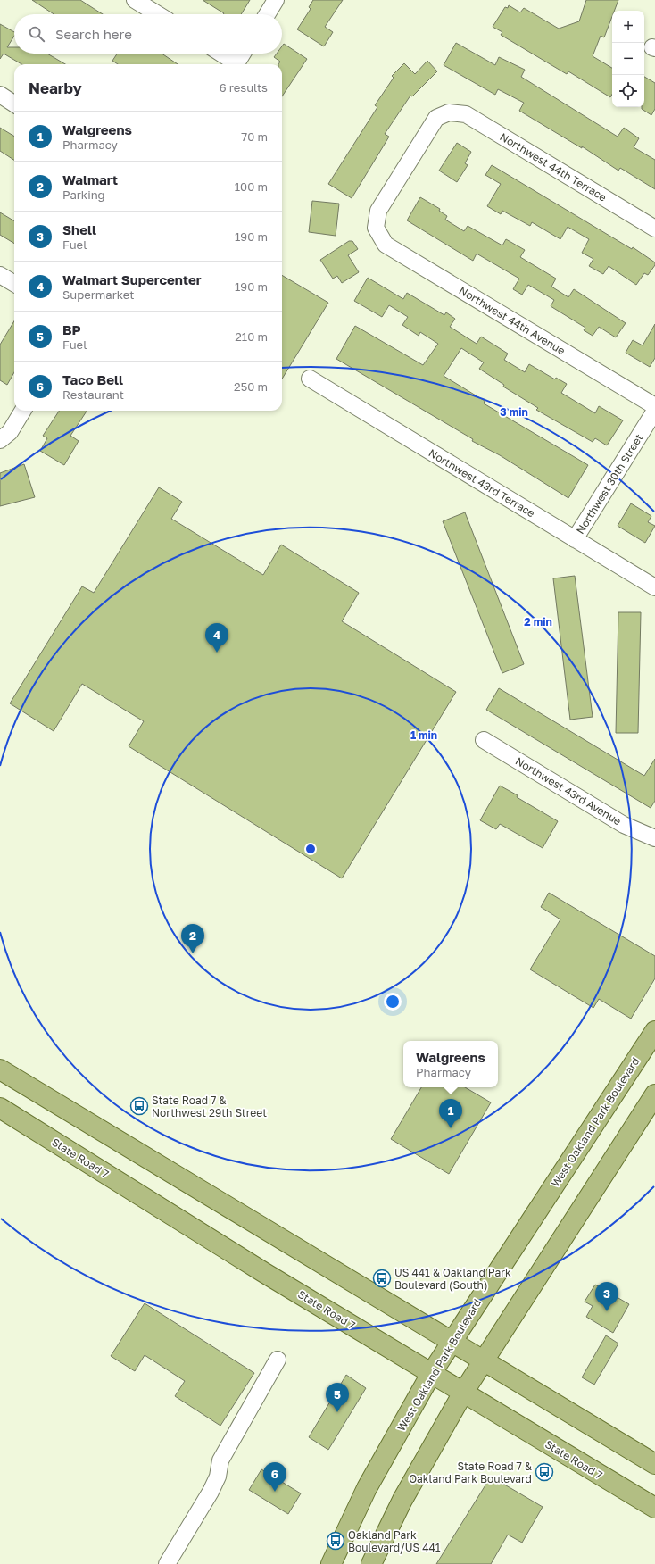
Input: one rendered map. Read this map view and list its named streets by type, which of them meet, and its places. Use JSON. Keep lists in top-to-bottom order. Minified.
{"streets":{"main road":["West Oakland Park Boulevard","State Road 7"],"street":["Northwest 44th Terrace","Northwest 44th Avenue","Northwest 43rd Terrace","Northwest 30th Street","Northwest 43rd Avenue"]},"crossings":[["Northwest 44th Terrace","Northwest 44th Avenue"],["Northwest 43rd Terrace","Northwest 30th Street"],["West Oakland Park Boulevard","State Road 7"]],"places":{"bus stop":["State Road 7 & Northwest 29th Street","US 441 & Oakland Park Boulevard (South)","State Road 7 & Oakland Park Boulevard","Oakland Park Boulevard/US 441"]},"page":{"map_buttons":["+","−"],"search":"Search here","heading":["Nearby","6 results"],"list":[{"mark":"1","name":"Walgreens","note":"Pharmacy","value":"70 m"},{"mark":"2","name":"Walmart","note":"Parking","value":"100 m"},{"mark":"3","name":"Shell","note":"Fuel","value":"190 m"},{"mark":"4","name":"Walmart Supercenter","note":"Supermarket","value":"190 m"},{"mark":"5","name":"BP","note":"Fuel","value":"210 m"},{"mark":"6","name":"Taco Bell","note":"Restaurant","value":"250 m"}],"pins":["4","2","1","3","5","6"],"popup":["Walgreens","Pharmacy"]},"rings":["3 min","2 min","1 min"]}
